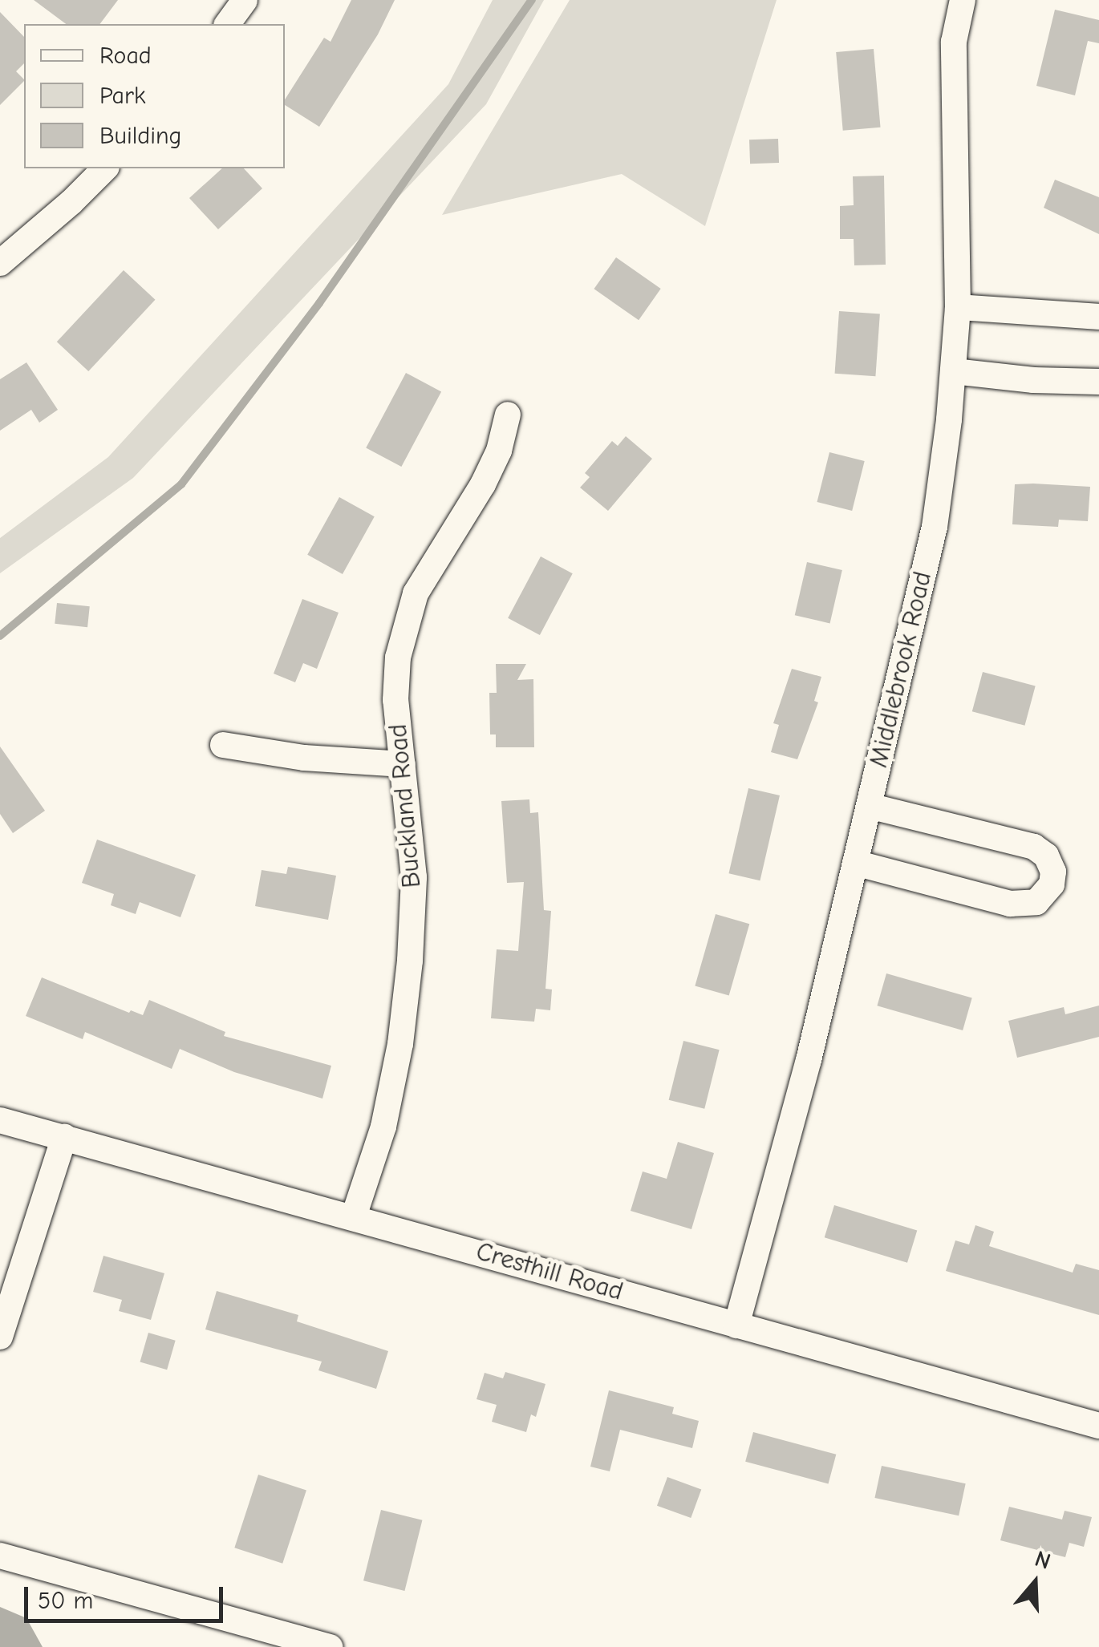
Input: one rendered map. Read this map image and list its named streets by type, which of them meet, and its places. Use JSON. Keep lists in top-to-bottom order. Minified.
{"streets":{"street":["Middlebrook Road","Buckland Road","Cresthill Road"]},"crossings":[["Middlebrook Road","Cresthill Road"],["Buckland Road","Cresthill Road"]],"legend":["Road","Park","Building"],"scale_bar":"50 m","north":"top"}
